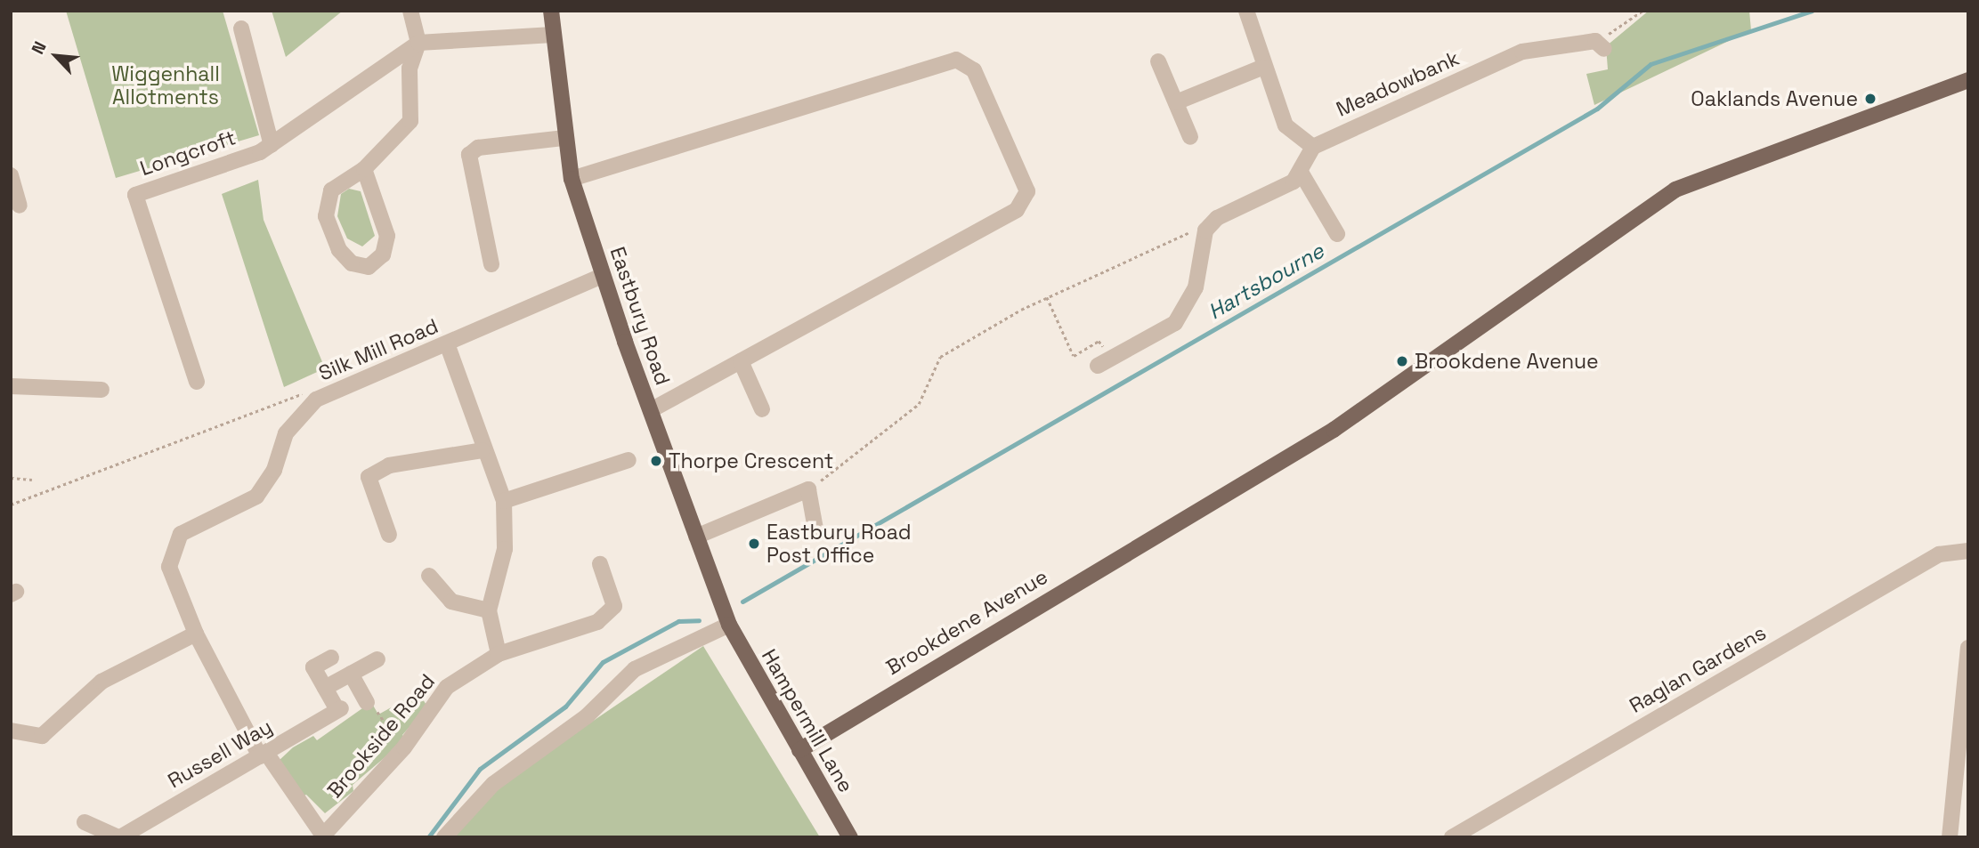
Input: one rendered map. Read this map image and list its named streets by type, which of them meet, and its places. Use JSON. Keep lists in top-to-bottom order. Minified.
{"streets":{"main road":["Eastbury Road","Brookdene Avenue","Hampermill Lane"],"street":["Meadowbank","Longcroft","Silk Mill Road","Raglan Gardens","Brookside Road","Russell Way"]},"crossings":[["Eastbury Road","Silk Mill Road"],["Eastbury Road","Hampermill Lane"],["Silk Mill Road","Brookside Road"],["Silk Mill Road","Russell Way"],["Brookdene Avenue","Hampermill Lane"],["Brookside Road","Russell Way"]],"water":["Hartsbourne"],"parks":["Wiggenhall Allotments"],"places":["Oaklands Avenue","Brookdene Avenue","Thorpe Crescent","Eastbury Road Post Office"],"north":"top left"}
